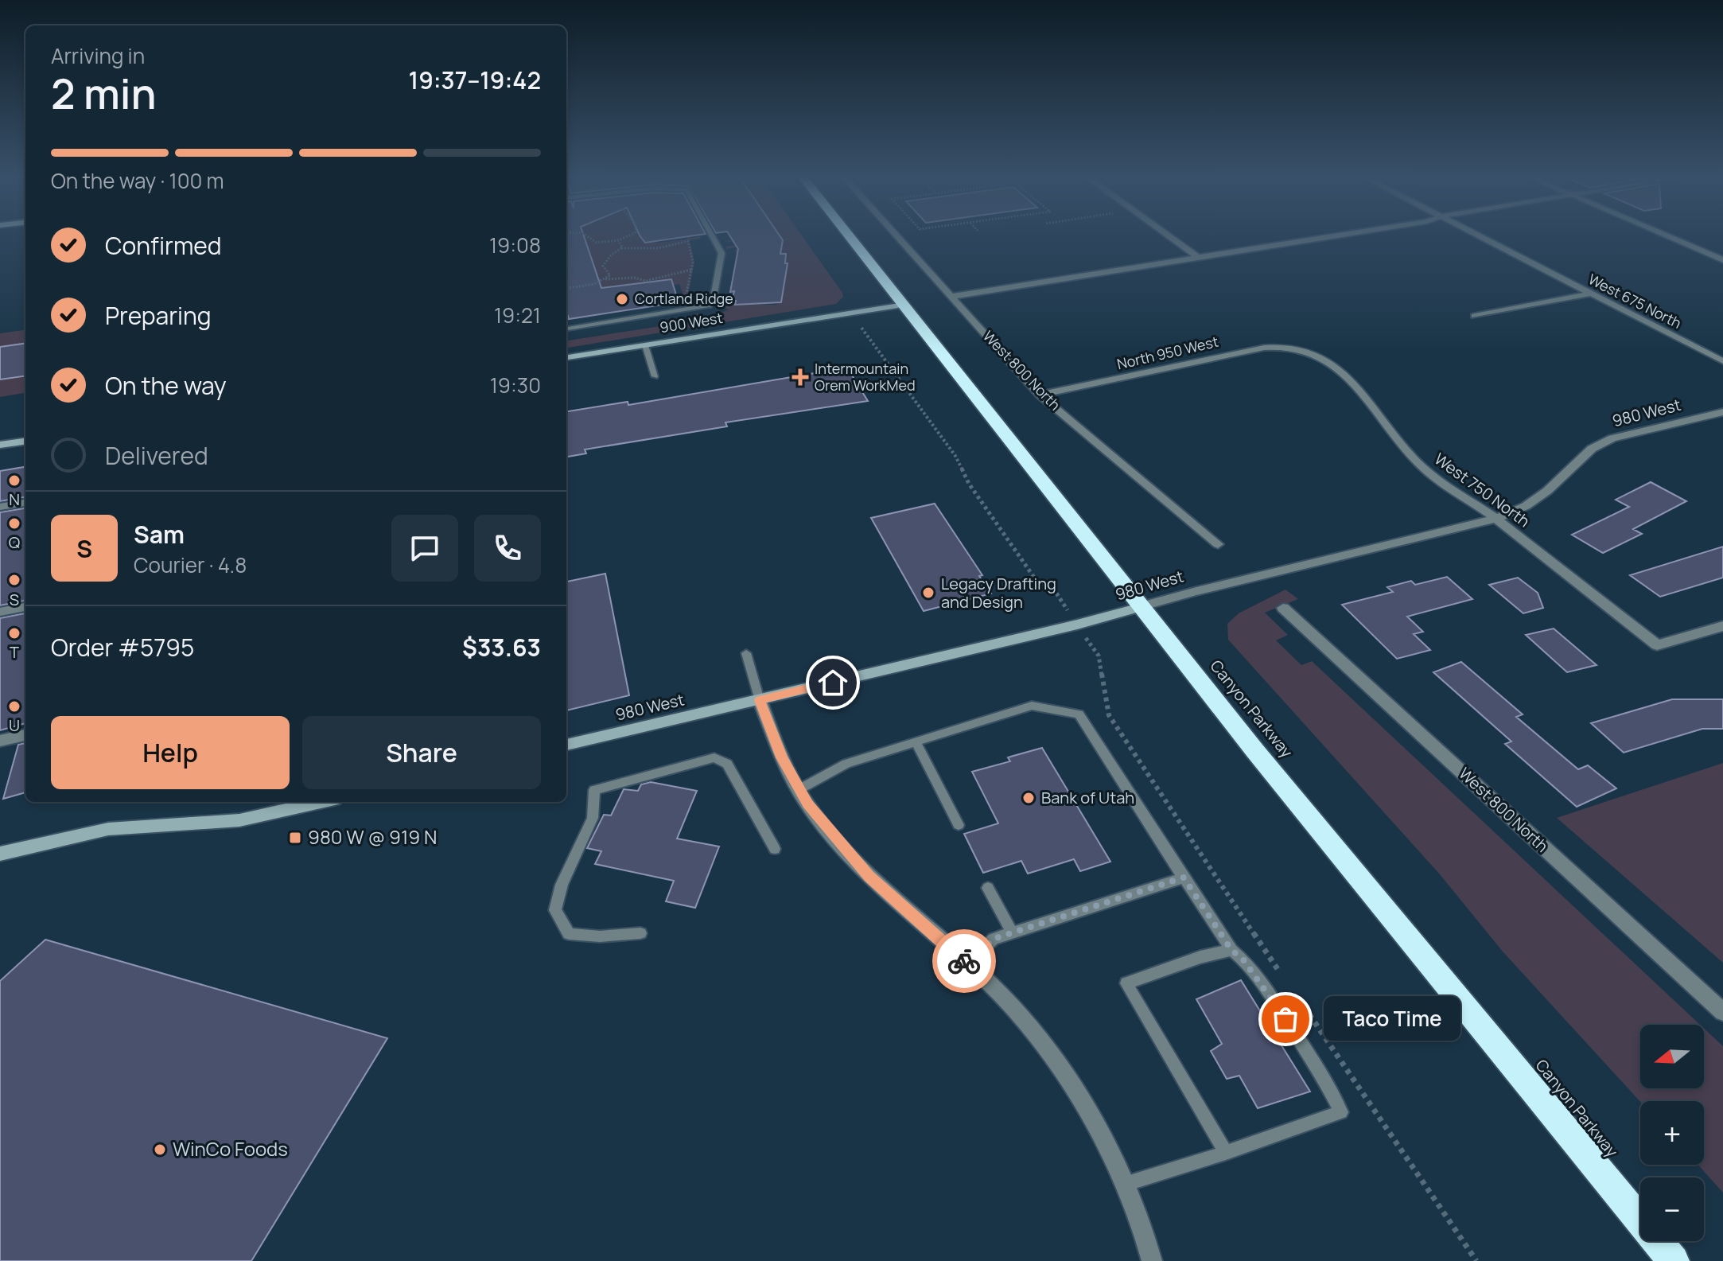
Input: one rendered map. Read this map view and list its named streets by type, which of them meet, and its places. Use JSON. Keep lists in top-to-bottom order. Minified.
{"streets":{"highway":["Canyon Parkway"],"street":["West 675 North","900 West","North 950 West","West 800 North","980 West","West 750 North"]},"crossings":[["900 West","Canyon Parkway"],["North 950 West","West 800 North"],["North 950 West","West 750 North"],["980 West","West 750 North"],["980 West","Canyon Parkway"]],"places":{"other":["Cortland Ridge","N","Q","S","Legacy Drafting and Design","T","U","Bank of Utah","Taco Time","WinCo Foods"],"health":["Intermountain Orem WorkMed"],"transit":["980 W @ 919 N"]},"north":"left","page":{"heading":["2 min","Arriving in","19:37–19:42"],"panel":["Sam","Courier · 4.8","Order #5795","$33.63"],"bar":"On the way · 100 m","list":[["Confirmed","19:08"],["Preparing","19:21"],["On the way","19:30"],"Delivered"],"round":"S","buttons":["Help","Share"],"bubble":"Taco Time","map_buttons":["+","−"]}}
